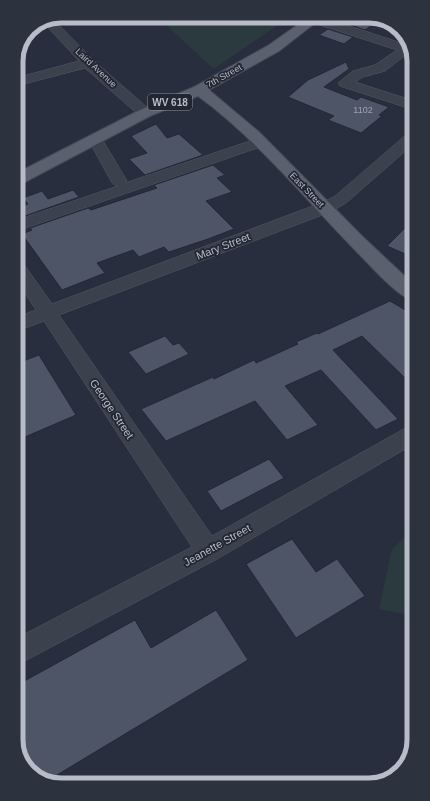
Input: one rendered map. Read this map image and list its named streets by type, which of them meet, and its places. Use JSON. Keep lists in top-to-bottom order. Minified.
{"streets":{"main road":["7th Street","WV 618","East Street"],"street":["Laird Avenue","Mary Street","George Street","Jeanette Street"]},"crossings":[["Laird Avenue","7th Street"],["7th Street","East Street"],["East Street","Mary Street"],["Mary Street","George Street"],["George Street","Jeanette Street"]],"house_numbers":["1102"]}
